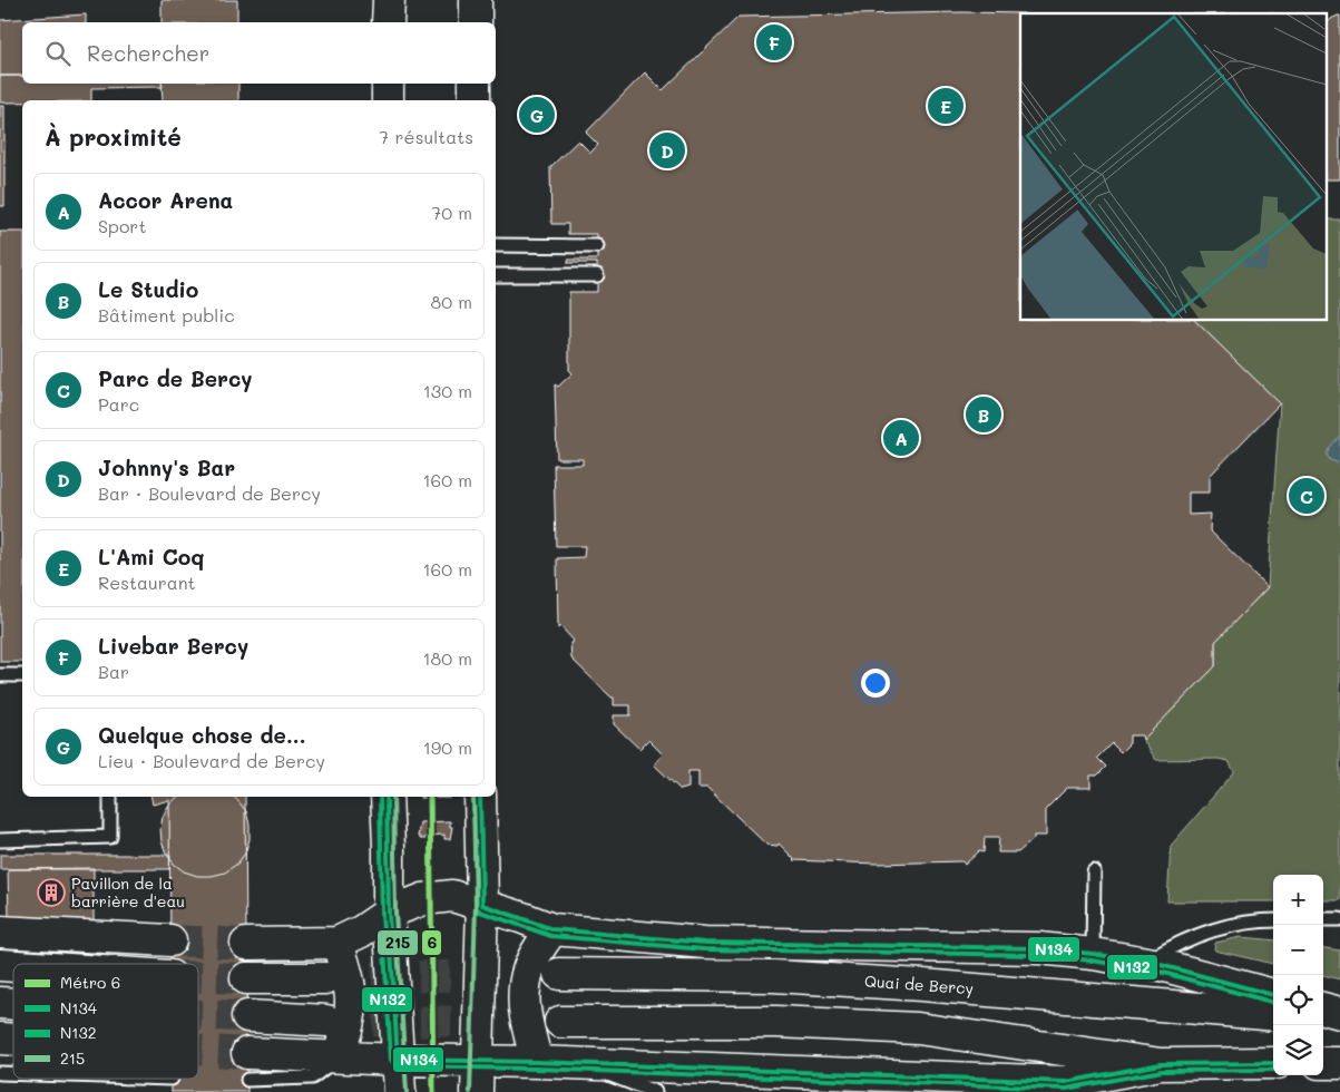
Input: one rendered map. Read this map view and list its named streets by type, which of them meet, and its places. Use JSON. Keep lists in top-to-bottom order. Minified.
{"streets":{"main road":["Quai de Bercy"]},"places":{"building":["Pavillon de la barrière d'eau"]},"lines":["metro line 6","transit line N134","transit line N132","transit line 215"],"legend":["Métro 6","N134","N132","215"],"page":{"pins":["F","E","G","D","B","A","C"],"search":"Rechercher","heading":["À proximité","7 résultats"],"list":[{"mark":"A","name":"Accor Arena","note":"Sport","value":"70 m"},{"mark":"B","name":"Le Studio","note":"Bâtiment public","value":"80 m"},{"mark":"C","name":"Parc de Bercy","note":"Parc","value":"130 m"},{"mark":"D","name":"Johnny's Bar","note":"Bar · Boulevard de Bercy","value":"160 m"},{"mark":"E","name":"L'Ami Coq","note":"Restaurant","value":"160 m"},{"mark":"F","name":"Livebar Bercy","note":"Bar","value":"180 m"},{"mark":"G","name":"Quelque chose de...","note":"Lieu · Boulevard de Bercy","value":"190 m"}],"map_buttons":["+","−"]}}
